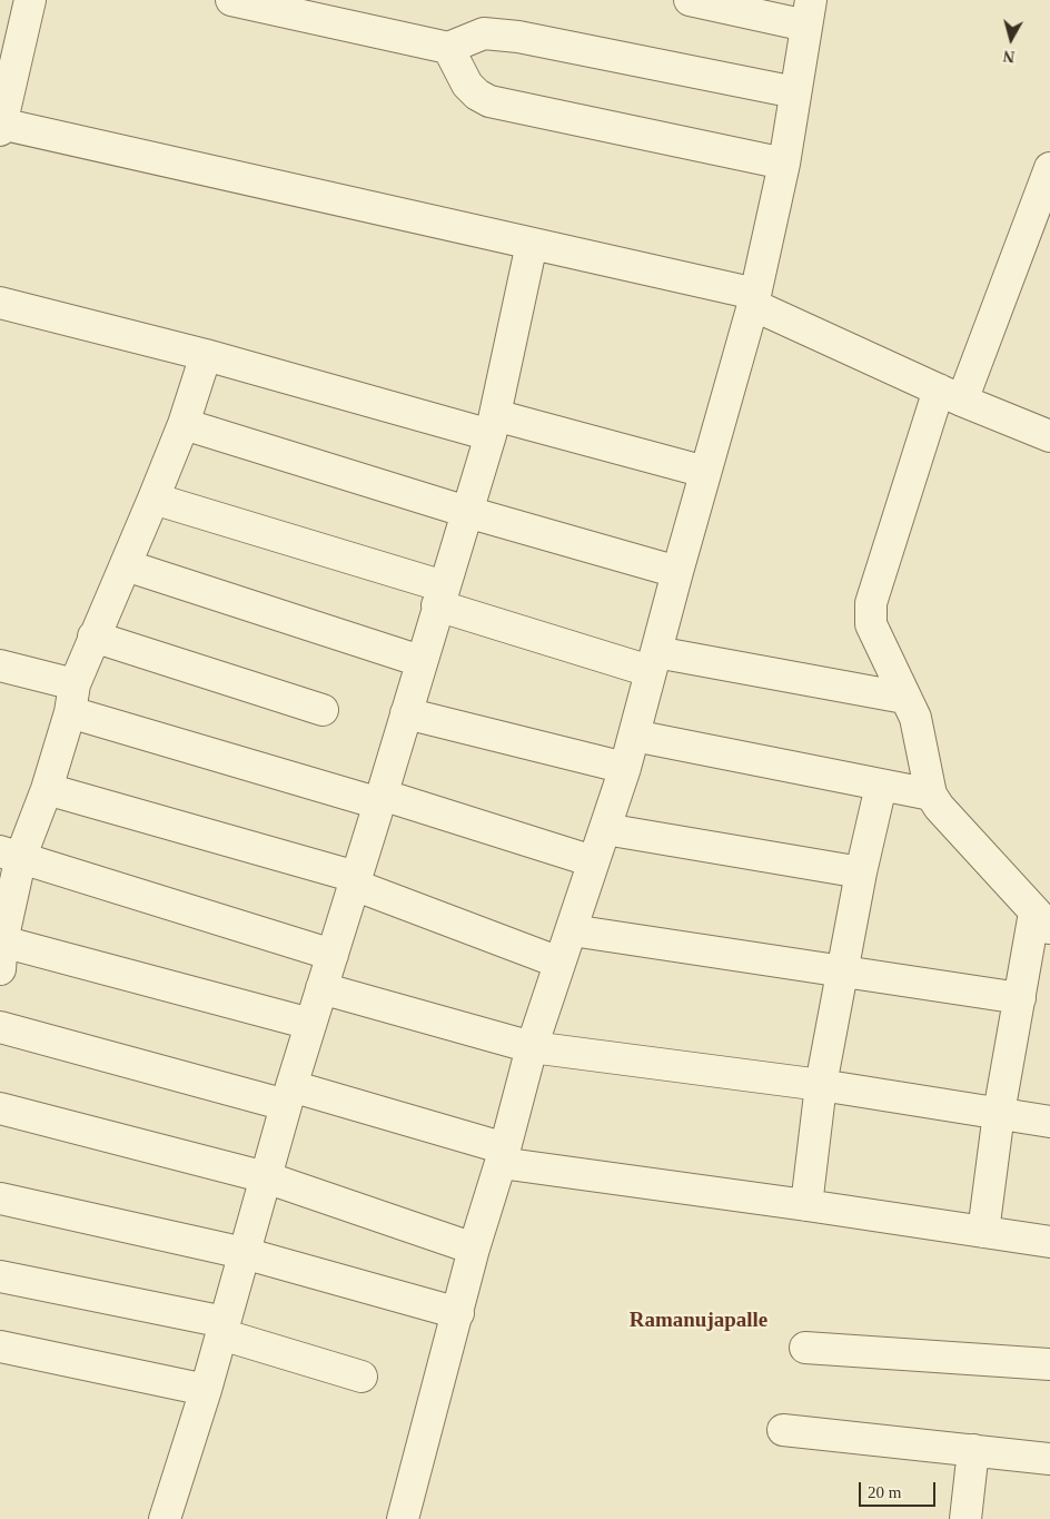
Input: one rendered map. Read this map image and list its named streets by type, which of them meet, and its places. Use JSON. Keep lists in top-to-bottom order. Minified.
{"districts":["Ramanujapalle"],"scale_bar":"20 m","north":"bottom"}
